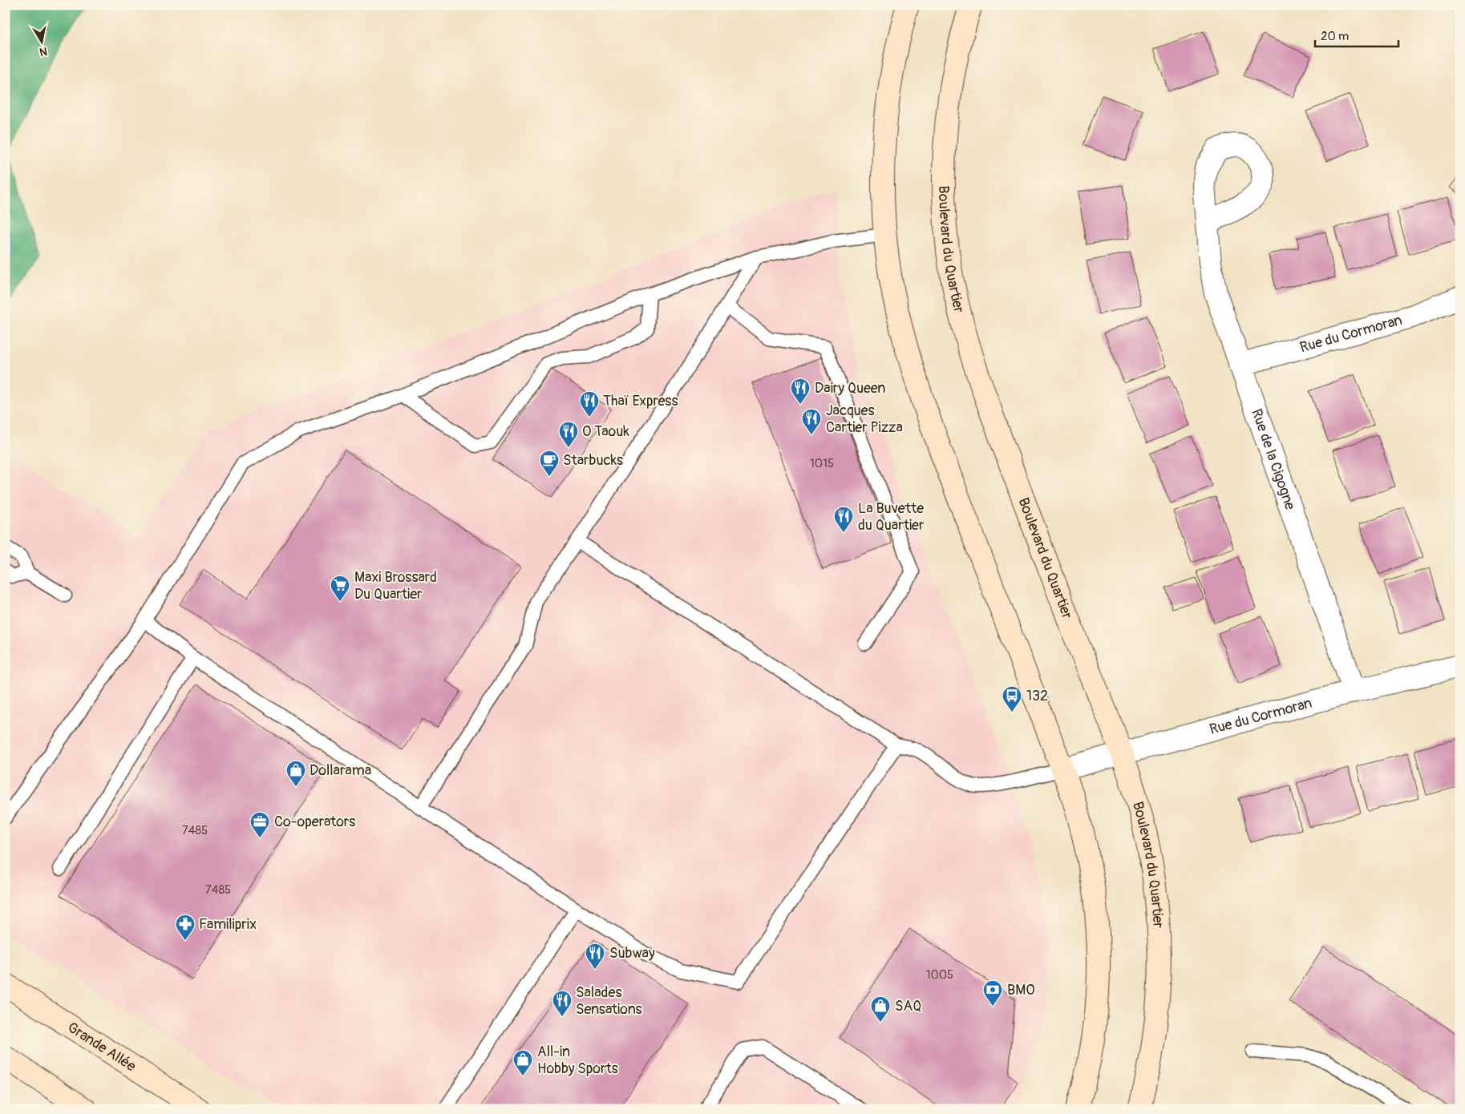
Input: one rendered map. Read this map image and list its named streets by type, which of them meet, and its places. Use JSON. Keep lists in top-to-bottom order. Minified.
{"streets":{"main road":["Boulevard du Quartier","Grande Allée"],"street":["Rue du Cormoran","Rue de la Cigogne"]},"crossings":[["Boulevard du Quartier","Rue du Cormoran"],["Rue du Cormoran","Rue de la Cigogne"]],"places":{"restaurant":["Dairy Queen","Thaï Express","Jacques Cartier Pizza","O Taouk","La Buvette du Quartier","Subway","Salades Sensations"],"cafe":["Starbucks"],"supermarket":["Maxi Brossard Du Quartier"],"bus stop":["132"],"shop":["Dollarama","SAQ","All-in Hobby Sports"],"office":["Co-operators"],"pharmacy":["Familiprix"],"bank":["BMO"]},"house_numbers":["1015","7485","7485","1005"],"scale_bar":"20 m","north":"bottom"}
